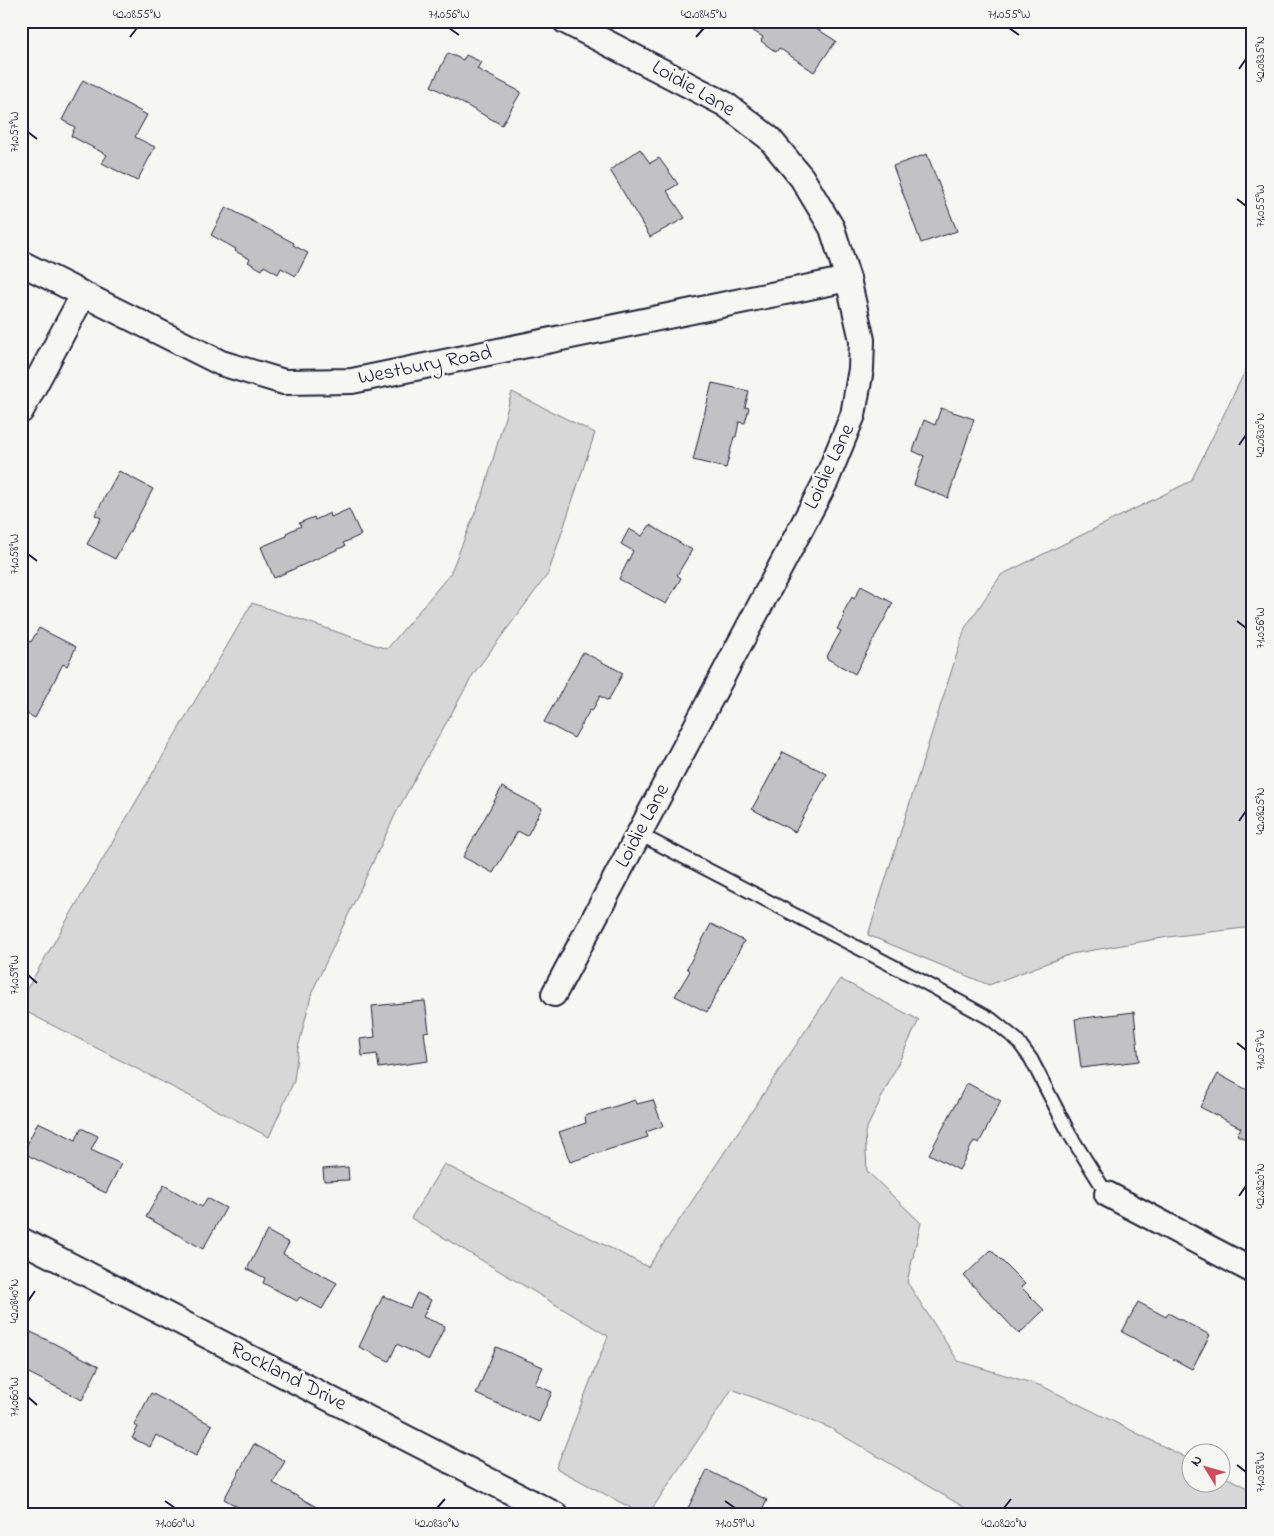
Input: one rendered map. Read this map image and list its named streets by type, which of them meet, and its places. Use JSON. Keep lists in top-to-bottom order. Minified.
{"streets":{"street":["Loidie Lane","Westbury Road","Rockland Drive"]},"crossings":[["Loidie Lane","Westbury Road"]],"north":"top left","coordinates":["42.0855°N","71.056°W","42.0845°N","71.055°W","42.0835°N","71.057°W","42.0830°N","71.058°W","42.0825°N","71.059°W","42.0820°N","42.0840°N","71.060°W"]}
